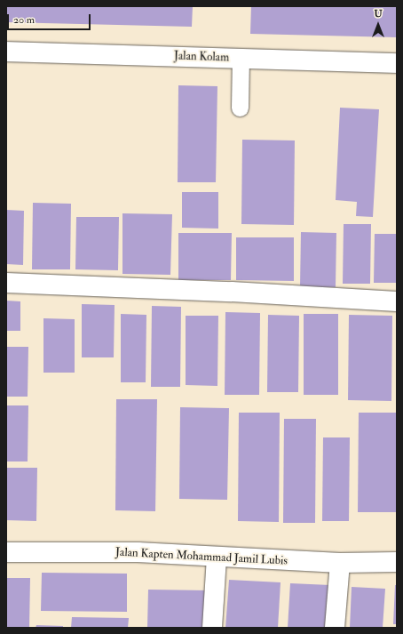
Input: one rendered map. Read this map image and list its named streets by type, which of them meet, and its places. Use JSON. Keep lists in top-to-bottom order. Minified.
{"streets":{"street":["Jalan Kolam","Jalan Kapten Mohammad Jamil Lubis"]},"scale_bar":"20 m","north":"top"}
